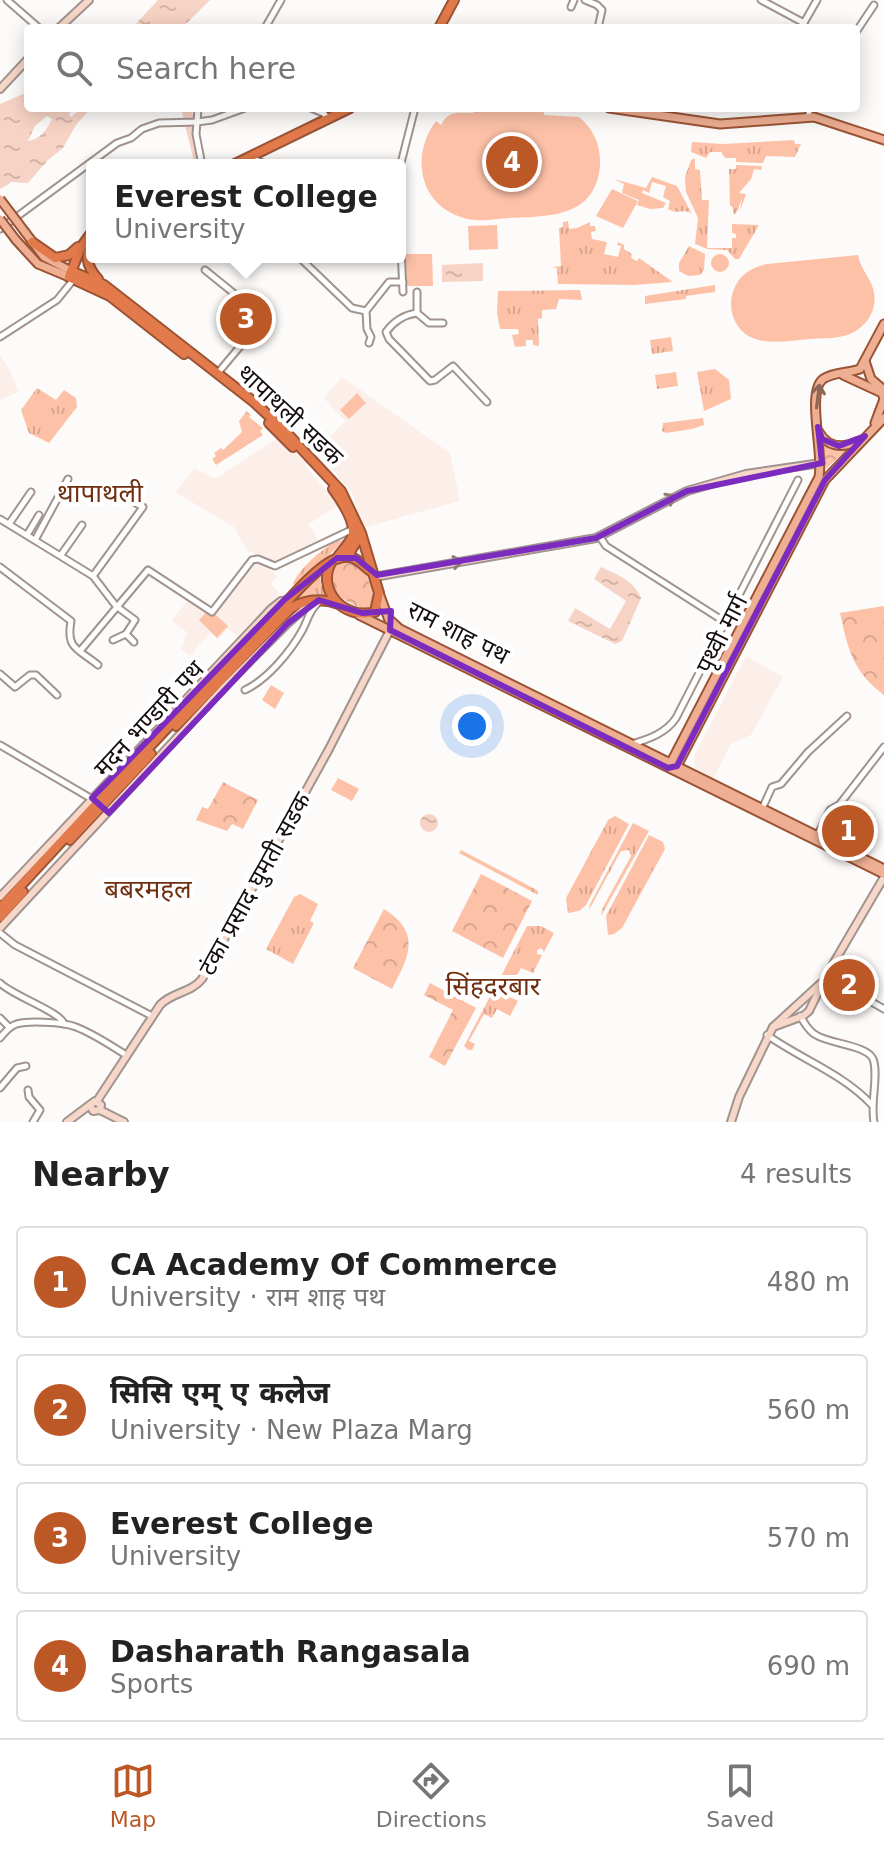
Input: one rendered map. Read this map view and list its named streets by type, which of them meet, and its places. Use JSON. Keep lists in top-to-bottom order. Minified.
{"streets":{"highway":["थापाथली सडक","मदन भण्डारी पथ"],"main road":["राम शाह पथ","पृथ्वी मार्ग"],"street":["टंका प्रसाद घुमती सडक"]},"crossings":[["थापाथली सडक","मदन भण्डारी पथ"],["राम शाह पथ","पृथ्वी मार्ग"],["राम शाह पथ","टंका प्रसाद घुमती सडक"]],"districts":["थापाथली","बबरमहल","सिंहदरबार"],"page":{"search":"Search here","pins":["4","3","1","2"],"popup":["Everest College","University"],"heading":["Nearby","4 results"],"list":[{"mark":"1","name":"CA Academy Of Commerce","note":"University · राम शाह पथ","value":"480 m"},{"mark":"2","name":"सिसि एम् ए कलेज","note":"University · New Plaza Marg","value":"560 m"},{"mark":"3","name":"Everest College","note":"University","value":"570 m"},{"mark":"4","name":"Dasharath Rangasala","note":"Sports","value":"690 m"}],"nav":["Map","Directions","Saved"]}}
